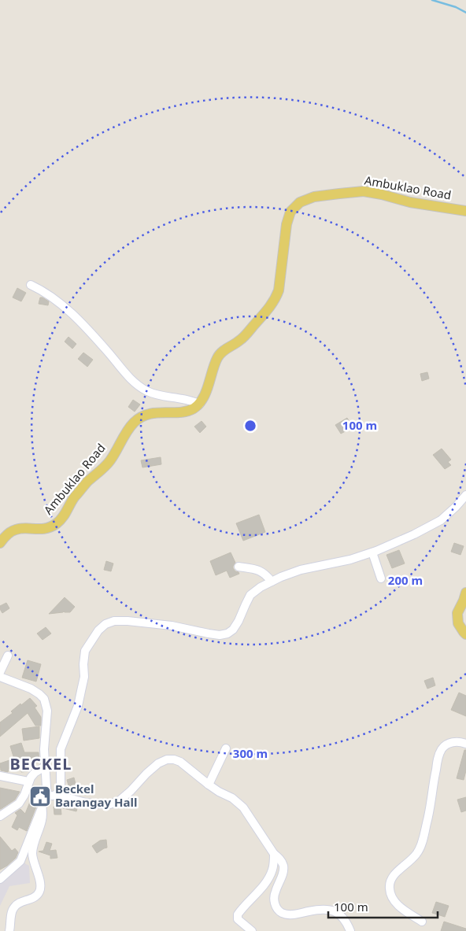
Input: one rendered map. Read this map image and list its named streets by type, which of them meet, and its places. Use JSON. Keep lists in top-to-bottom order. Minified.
{"streets":{"main road":["Ambuklao Road"]},"districts":["BECKEL"],"places":{"public building":["Beckel Barangay Hall"]},"scale_bar":"100 m","rings":["100 m","200 m","300 m"]}
